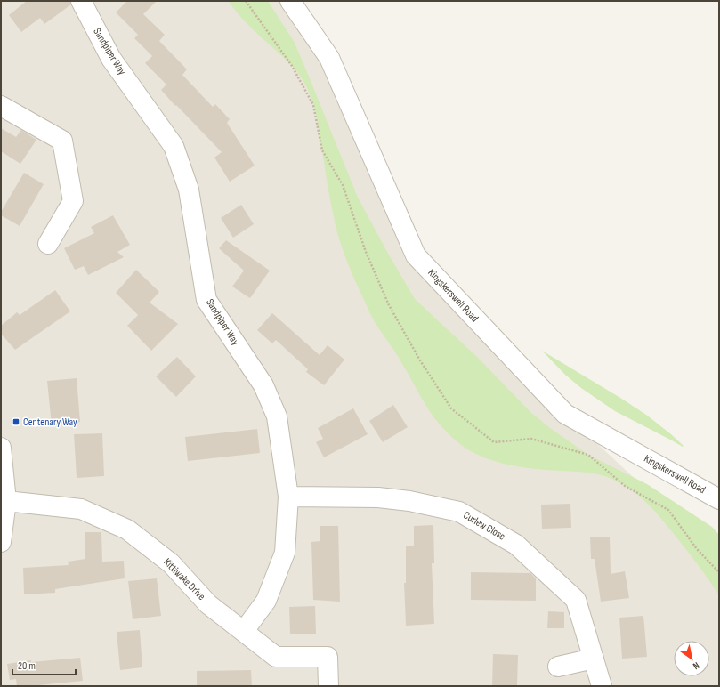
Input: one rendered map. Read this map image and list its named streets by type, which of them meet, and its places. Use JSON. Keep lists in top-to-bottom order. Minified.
{"streets":{"street":["Sandpiper Way","Kingskerswell Road","Curlew Close","Kittiwake Drive"]},"crossings":[["Sandpiper Way","Curlew Close"],["Sandpiper Way","Kittiwake Drive"]],"places":{"transit":["Centenary Way"]},"scale_bar":"20 m","north":"bottom right"}
